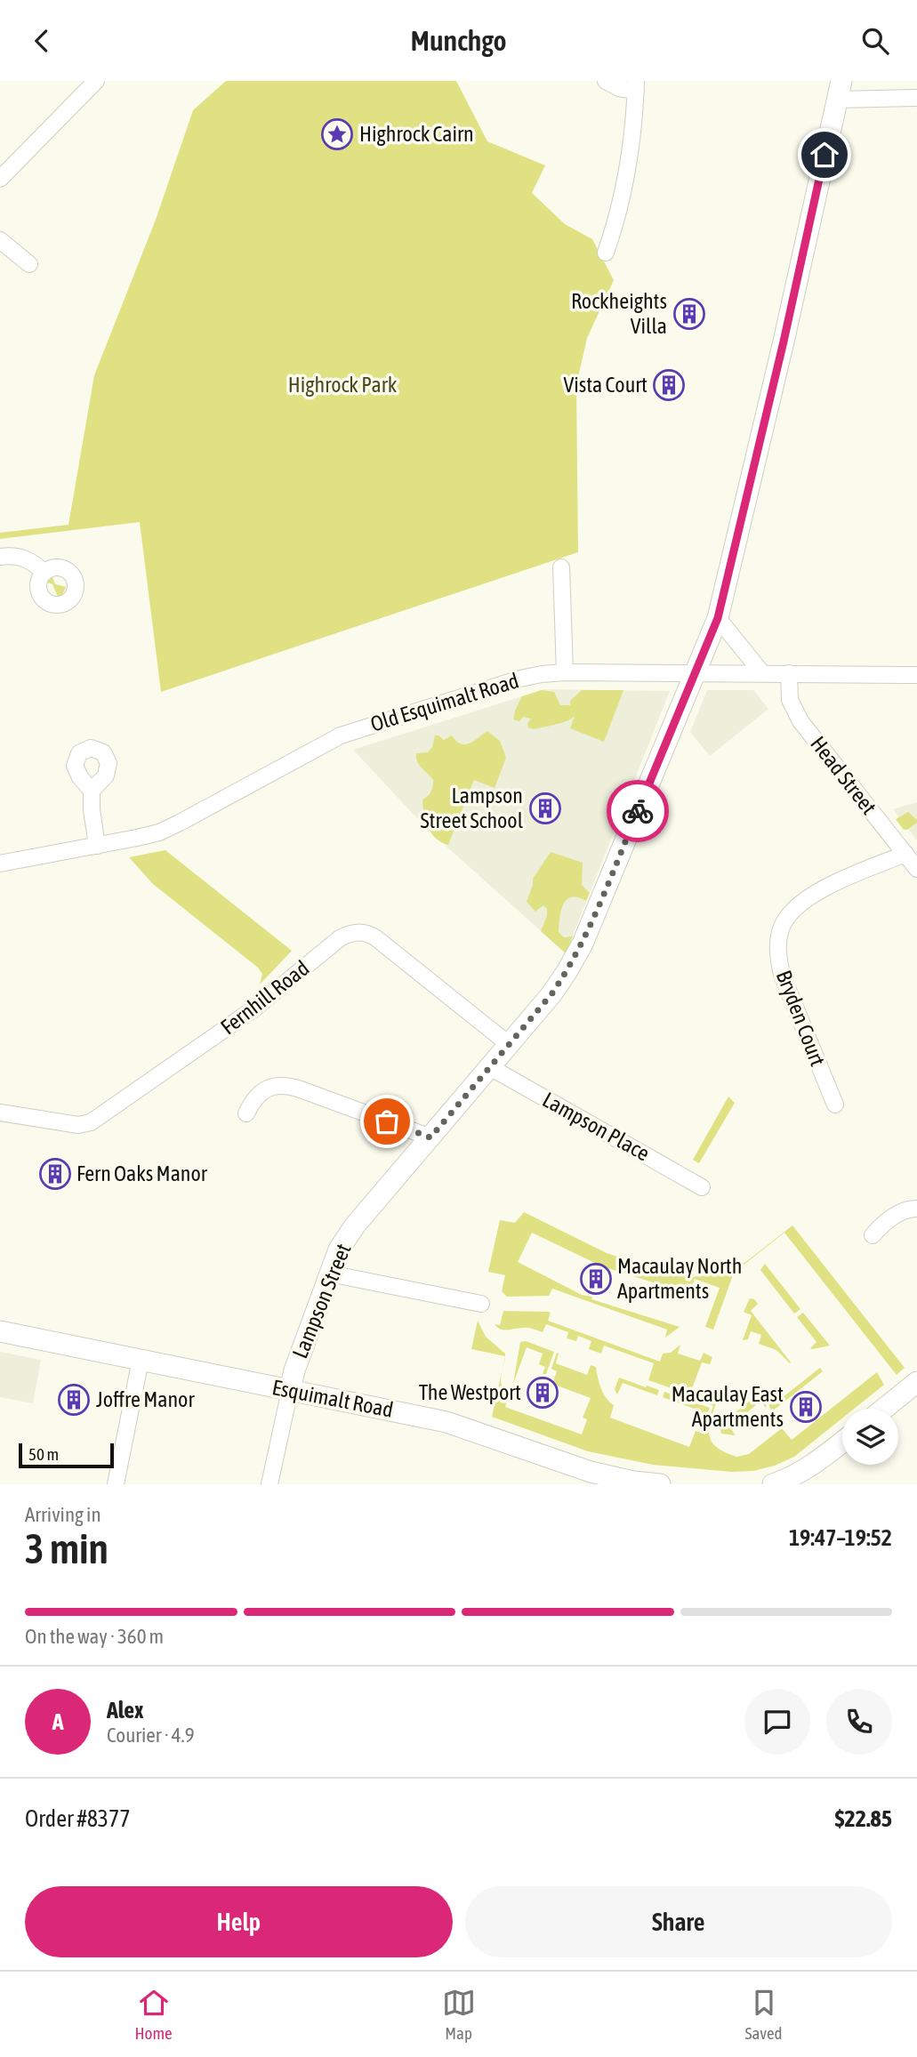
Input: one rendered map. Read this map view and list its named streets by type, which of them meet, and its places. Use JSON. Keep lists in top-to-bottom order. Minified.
{"streets":{"main road":["Lampson Street","Esquimalt Road"],"street":["Old Esquimalt Road","Head Street","Fernhill Road","Bryden Court","Lampson Place"]},"crossings":[["Old Esquimalt Road","Head Street"],["Old Esquimalt Road","Lampson Street"],["Head Street","Bryden Court"],["Fernhill Road","Lampson Street"],["Lampson Place","Lampson Street"],["Lampson Street","Esquimalt Road"]],"parks":["Highrock Park"],"places":{"place":["Highrock Cairn"],"building":["Rockheights Villa","Vista Court","Lampson Street School","Fern Oaks Manor","Macaulay North Apartments","The Westport","Joffre Manor","Macaulay East Apartments"]},"scale_bar":"50 m","page":{"header":"Munchgo","scale":"50 m","heading":["3 min","Arriving in","19:47–19:52"],"panel":["Alex","Courier · 4.9","Order #8377","$22.85"],"bar":"On the way · 360 m","round":"A","buttons":["Help","Share"],"tabs":["Home","Map","Saved"]}}
